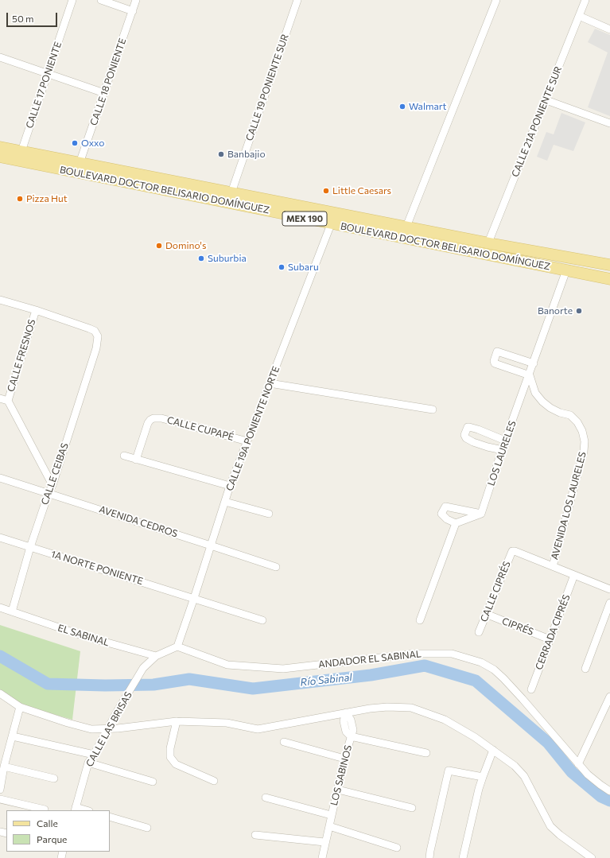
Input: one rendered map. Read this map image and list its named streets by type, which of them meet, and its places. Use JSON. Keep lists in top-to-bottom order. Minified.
{"streets":{"main road":["BOULEVARD DOCTOR BELISARIO DOMÍNGUEZ","MEX 190"],"street":["CALLE 18 PONIENTE","CALLE 17 PONIENTE","CALLE 19 PONIENTE SUR","CALLE 21A PONIENTE SUR","CALLE FRESNOS","CALLE CUPAPÉ","CALLE 19A PONIENTE NORTE","LOS LAURELES","CALLE CEIBAS","AVENIDA LOS LAURELES","AVENIDA CEDROS","1A NORTE PONIENTE","CALLE CIPRÉS","CIPRÉS","CERRADA CIPRÉS","EL SABINAL","ANDADOR EL SABINAL","CALLE LAS BRISAS","LOS SABINOS"]},"crossings":[["CALLE 18 PONIENTE","BOULEVARD DOCTOR BELISARIO DOMÍNGUEZ"],["CALLE 17 PONIENTE","BOULEVARD DOCTOR BELISARIO DOMÍNGUEZ"],["CALLE 19 PONIENTE SUR","BOULEVARD DOCTOR BELISARIO DOMÍNGUEZ"],["CALLE 21A PONIENTE SUR","BOULEVARD DOCTOR BELISARIO DOMÍNGUEZ"],["BOULEVARD DOCTOR BELISARIO DOMÍNGUEZ","CALLE 19A PONIENTE NORTE"],["BOULEVARD DOCTOR BELISARIO DOMÍNGUEZ","LOS LAURELES"],["CALLE FRESNOS","CALLE CEIBAS"],["CALLE CUPAPÉ","CALLE 19A PONIENTE NORTE"],["CALLE 19A PONIENTE NORTE","AVENIDA CEDROS"],["CALLE 19A PONIENTE NORTE","1A NORTE PONIENTE"],["CALLE 19A PONIENTE NORTE","ANDADOR EL SABINAL"],["LOS LAURELES","AVENIDA LOS LAURELES"],["CALLE CEIBAS","AVENIDA CEDROS"],["CALLE CEIBAS","1A NORTE PONIENTE"],["CALLE CEIBAS","EL SABINAL"],["AVENIDA LOS LAURELES","CALLE CIPRÉS"],["CALLE CIPRÉS","CIPRÉS"],["CIPRÉS","CERRADA CIPRÉS"],["EL SABINAL","CALLE LAS BRISAS"]],"water":["Río Sabinal"],"places":["Walmart","Oxxo","Banbajio","Little Caesars","Pizza Hut","Domino's","Suburbia","Subaru","Banorte"],"legend":["Calle","Parque"],"scale_bar":"50 m"}
